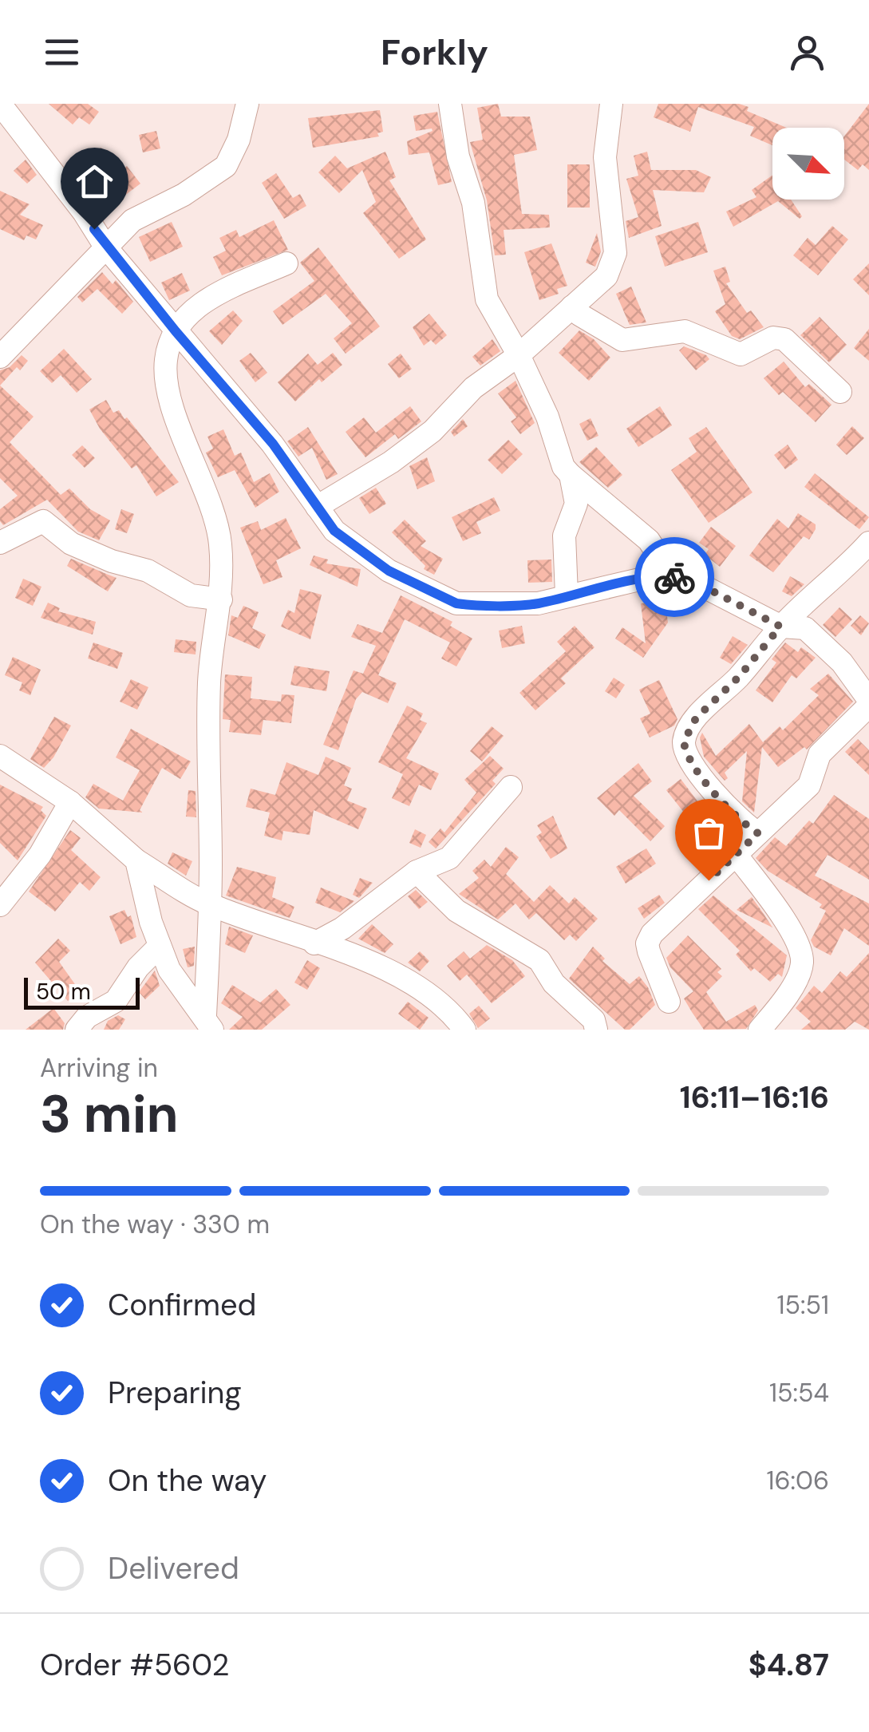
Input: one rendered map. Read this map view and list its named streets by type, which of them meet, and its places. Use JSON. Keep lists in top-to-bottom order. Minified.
{"scale_bar":"50 m","north":"bottom right","page":{"header":"Forkly","scale":"50 m","heading":["3 min","Arriving in","16:11–16:16"],"panel":["Order #5602","$4.87"],"bar":"On the way · 330 m","list":[["Confirmed","15:51"],["Preparing","15:54"],["On the way","16:06"],"Delivered"]}}
